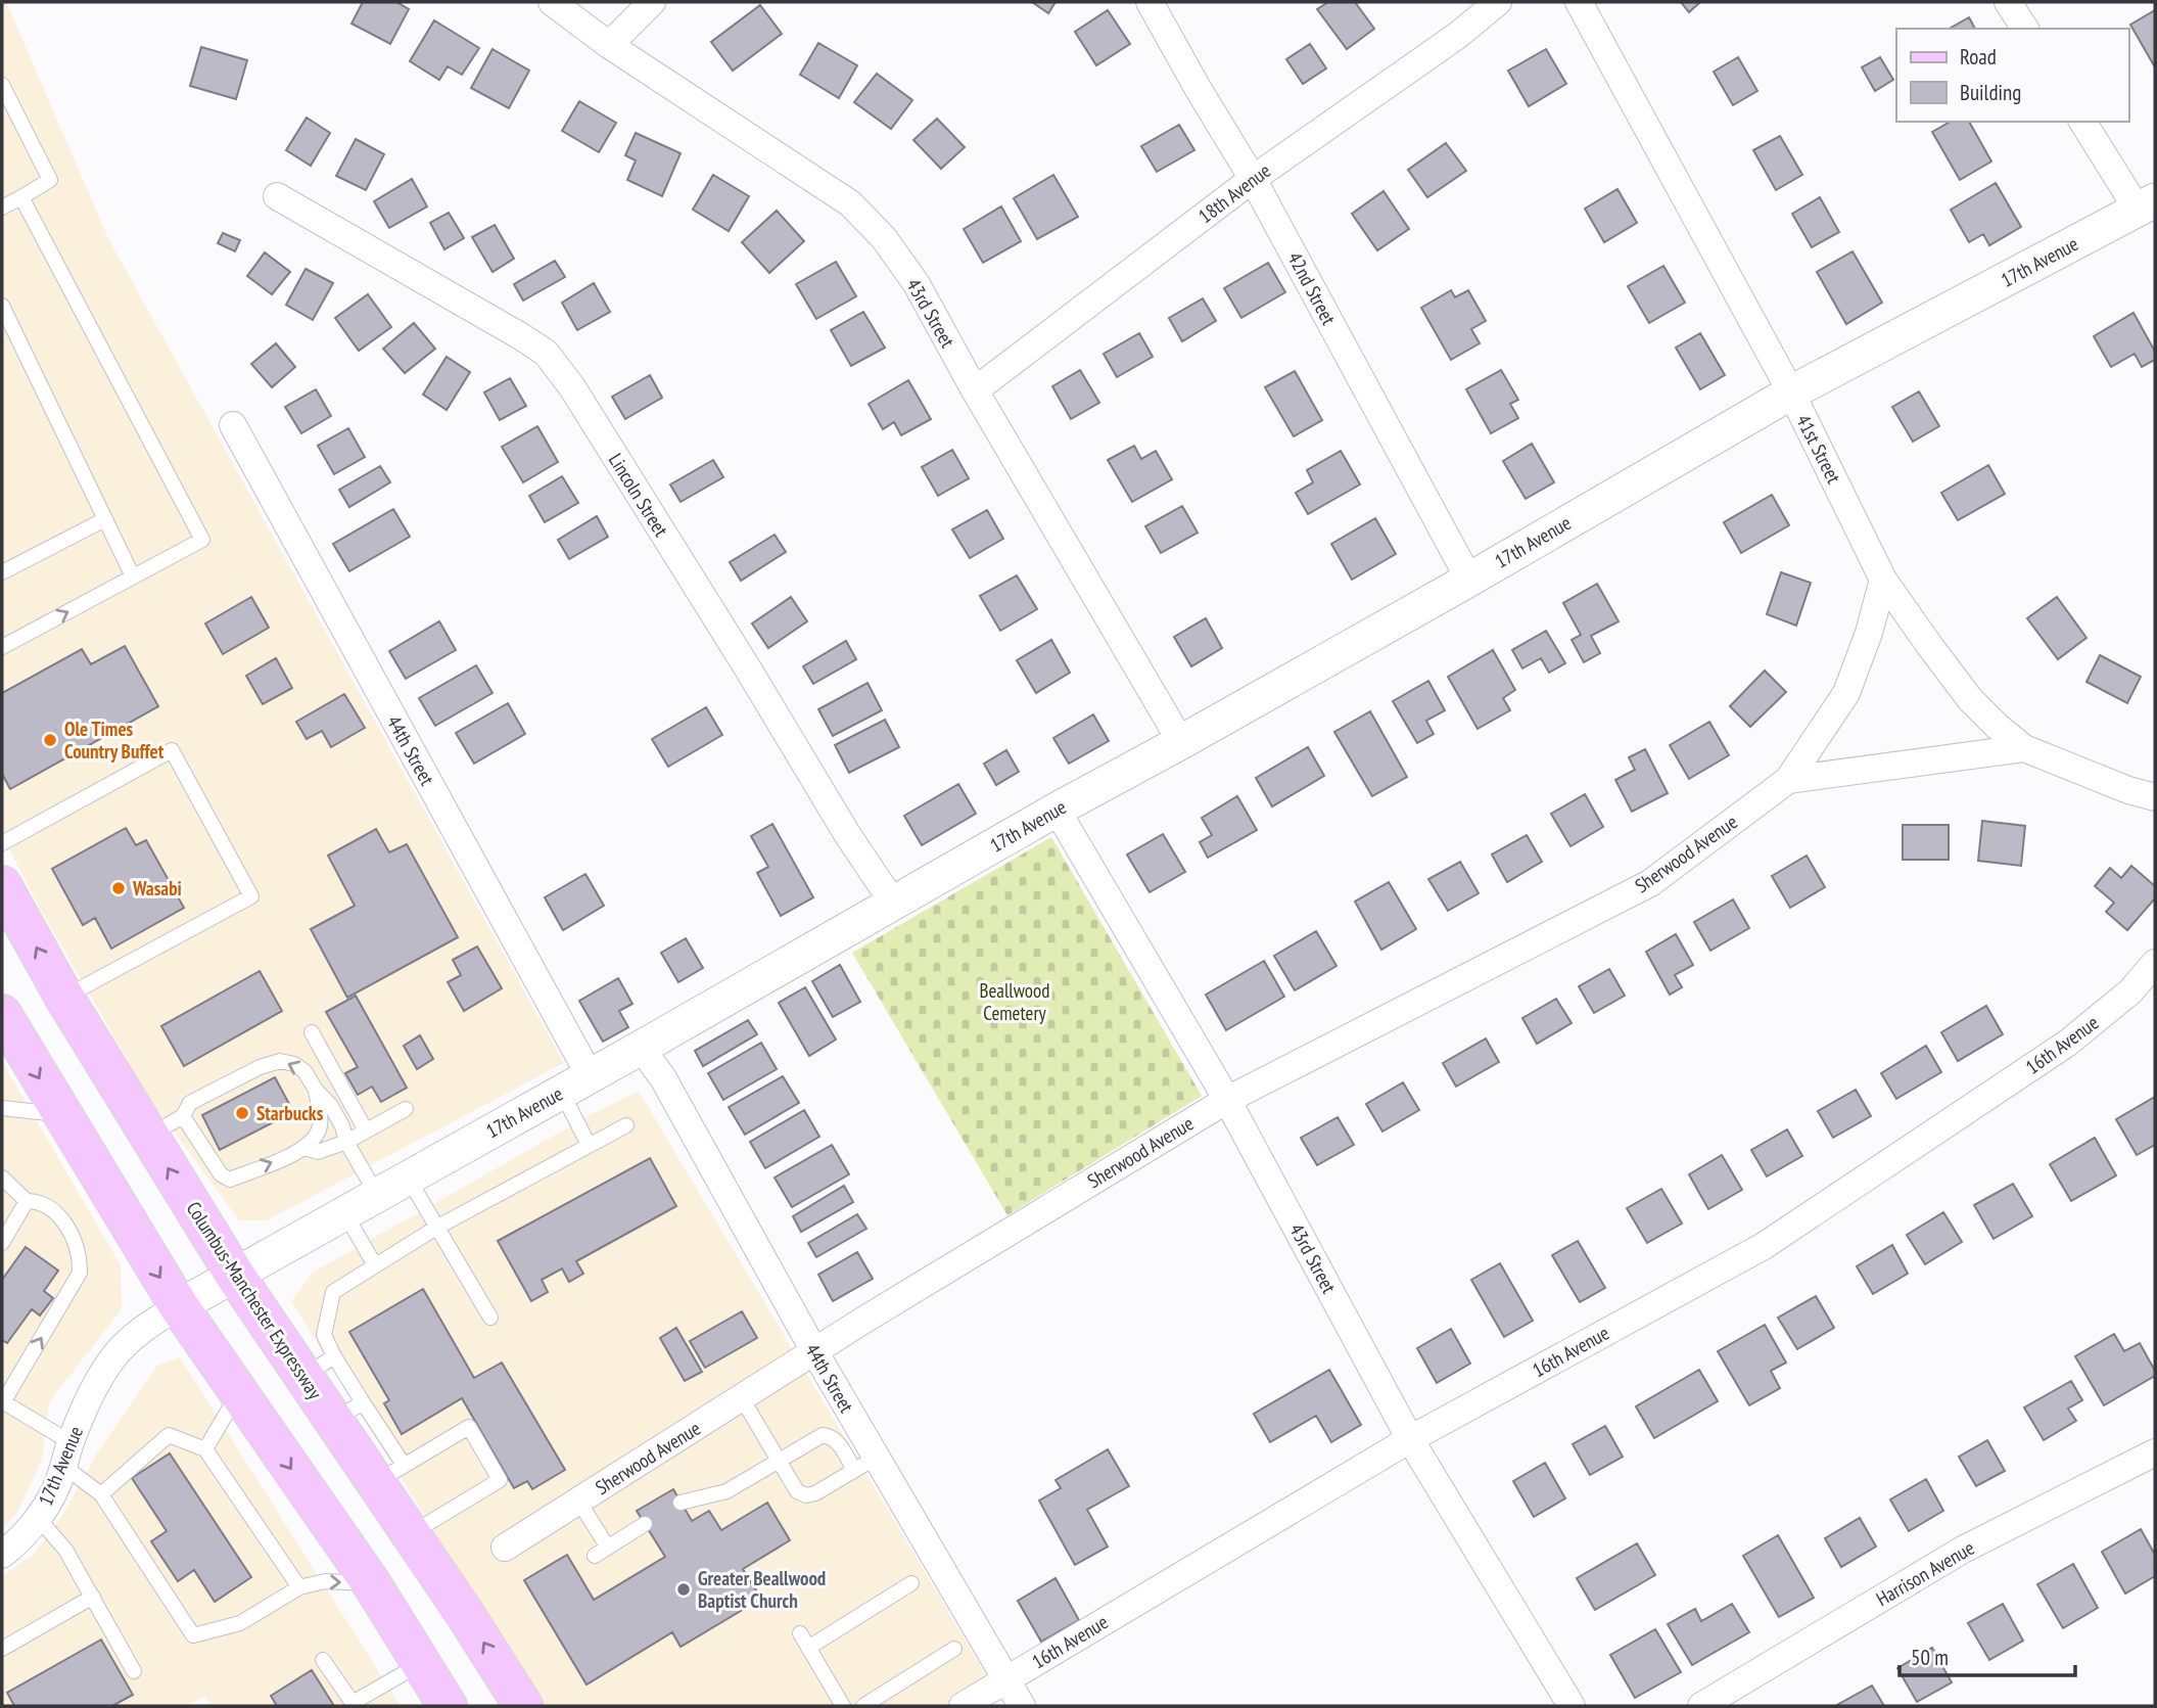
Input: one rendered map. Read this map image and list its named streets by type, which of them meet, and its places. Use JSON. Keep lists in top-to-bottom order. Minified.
{"streets":{"main road":["Columbus-Manchester Expressway"],"street":["18th Avenue","17th Avenue","42nd Street","43rd Street","41st Street","Lincoln Street","44th Street","Sherwood Avenue","16th Avenue","Harrison Avenue"]},"crossings":[["18th Avenue","42nd Street"],["18th Avenue","43rd Street"],["17th Avenue","42nd Street"],["17th Avenue","43rd Street"],["17th Avenue","41st Street"],["17th Avenue","Lincoln Street"],["17th Avenue","44th Street"],["17th Avenue","Columbus-Manchester Expressway"],["43rd Street","Sherwood Avenue"],["43rd Street","16th Avenue"],["41st Street","Sherwood Avenue"],["44th Street","Sherwood Avenue"],["44th Street","16th Avenue"]],"parks":["Beallwood Cemetery"],"places":["Ole Times Country Buffet","Wasabi","Starbucks","Greater Beallwood Baptist Church"],"legend":["Road","Building"],"scale_bar":"50 m"}
